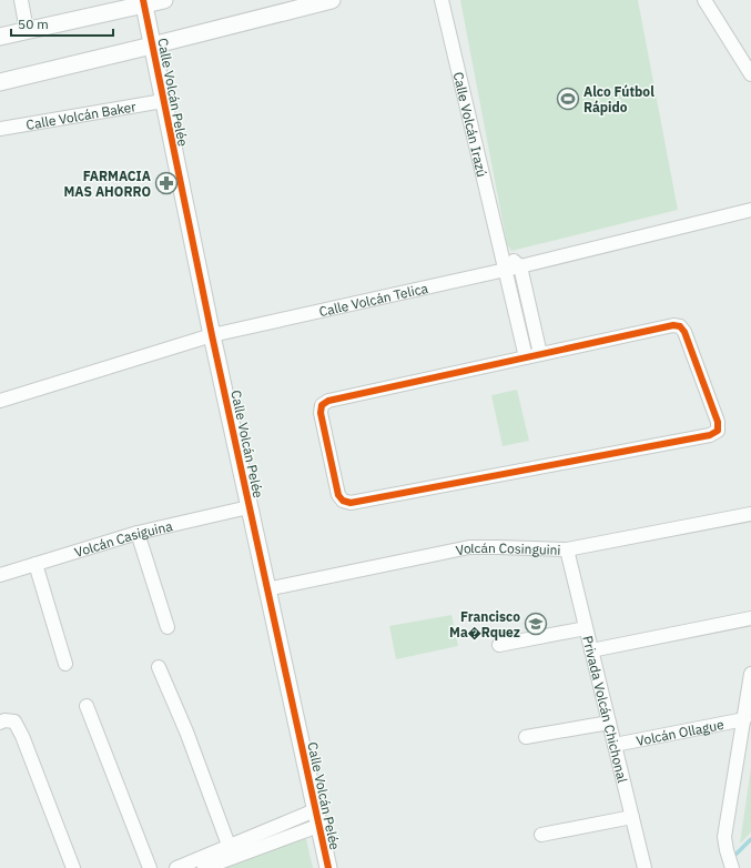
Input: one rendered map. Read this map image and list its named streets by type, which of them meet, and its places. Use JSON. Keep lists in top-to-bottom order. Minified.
{"streets":{"street":["Calle Volcán Pelée","Calle Volcán Baker","Calle Volcán Irazú","Calle Volcán Telica","Volcán Casiguina","Volcán Cosinguini","Privada Volcán Chichonal","Volcán Ollague"]},"crossings":[["Calle Volcán Pelée","Calle Volcán Baker"],["Calle Volcán Pelée","Calle Volcán Telica"],["Calle Volcán Pelée","Volcán Casiguina"],["Calle Volcán Pelée","Volcán Cosinguini"],["Calle Volcán Irazú","Calle Volcán Telica"],["Volcán Cosinguini","Privada Volcán Chichonal"],["Privada Volcán Chichonal","Volcán Ollague"]],"places":{"sports":["Alco Fútbol Rápido"],"pharmacy":["FARMACIA MAS AHORRO"],"school or university":["Francisco Ma�Rquez"]},"scale_bar":"50 m"}
